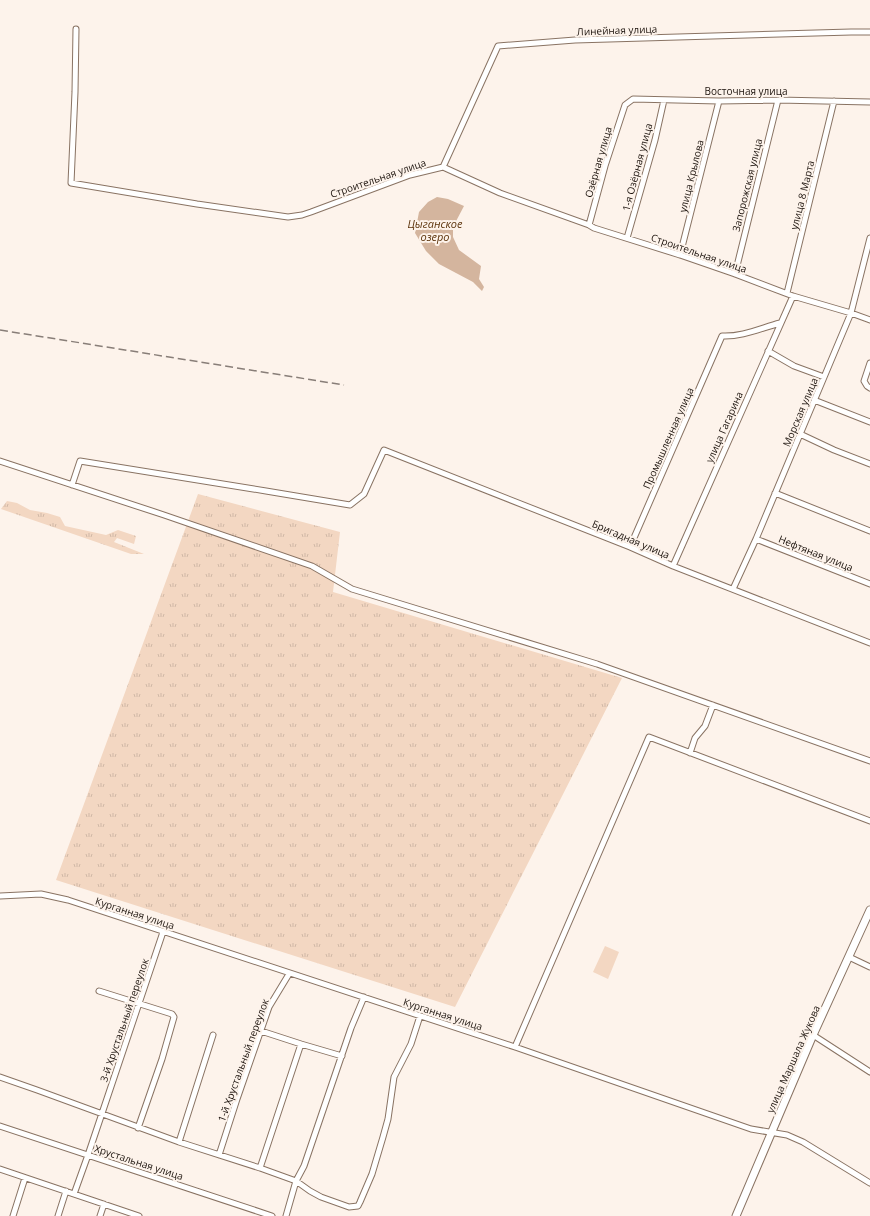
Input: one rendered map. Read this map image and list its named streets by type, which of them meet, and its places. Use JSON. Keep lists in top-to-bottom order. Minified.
{"streets":{"main road":["улица Маршала Жукова"],"street":["Линейная улица","Восточная улица","Озёрная улица","1-я Озёрная улица","улица Крылова","Строительная улица","Запорожская улица","улица 8 Марта","Морская улица","улица Гагарина","Промышленная улица","Бригадная улица","Нефтяная улица","Курганная улица","3-й Хрустальный переулок","1-й Хрустальный переулок","Хрустальная улица"]},"crossings":[["Линейная улица","Строительная улица"],["Восточная улица","Озёрная улица"],["Восточная улица","1-я Озёрная улица"],["Восточная улица","улица Крылова"],["Восточная улица","Запорожская улица"],["Восточная улица","улица 8 Марта"],["Озёрная улица","Строительная улица"],["1-я Озёрная улица","Строительная улица"],["улица Крылова","Строительная улица"],["Строительная улица","Запорожская улица"],["Строительная улица","улица 8 Марта"],["Строительная улица","Морская улица"],["Строительная улица","улица Гагарина"],["Морская улица","Бригадная улица"],["Морская улица","Нефтяная улица"],["улица Гагарина","Промышленная улица"],["улица Гагарина","Бригадная улица"],["Промышленная улица","Бригадная улица"],["Курганная улица","3-й Хрустальный переулок"],["Курганная улица","улица Маршала Жукова"],["Курганная улица","1-й Хрустальный переулок"],["3-й Хрустальный переулок","Хрустальная улица"]],"water":["Цыганское озеро"]}
